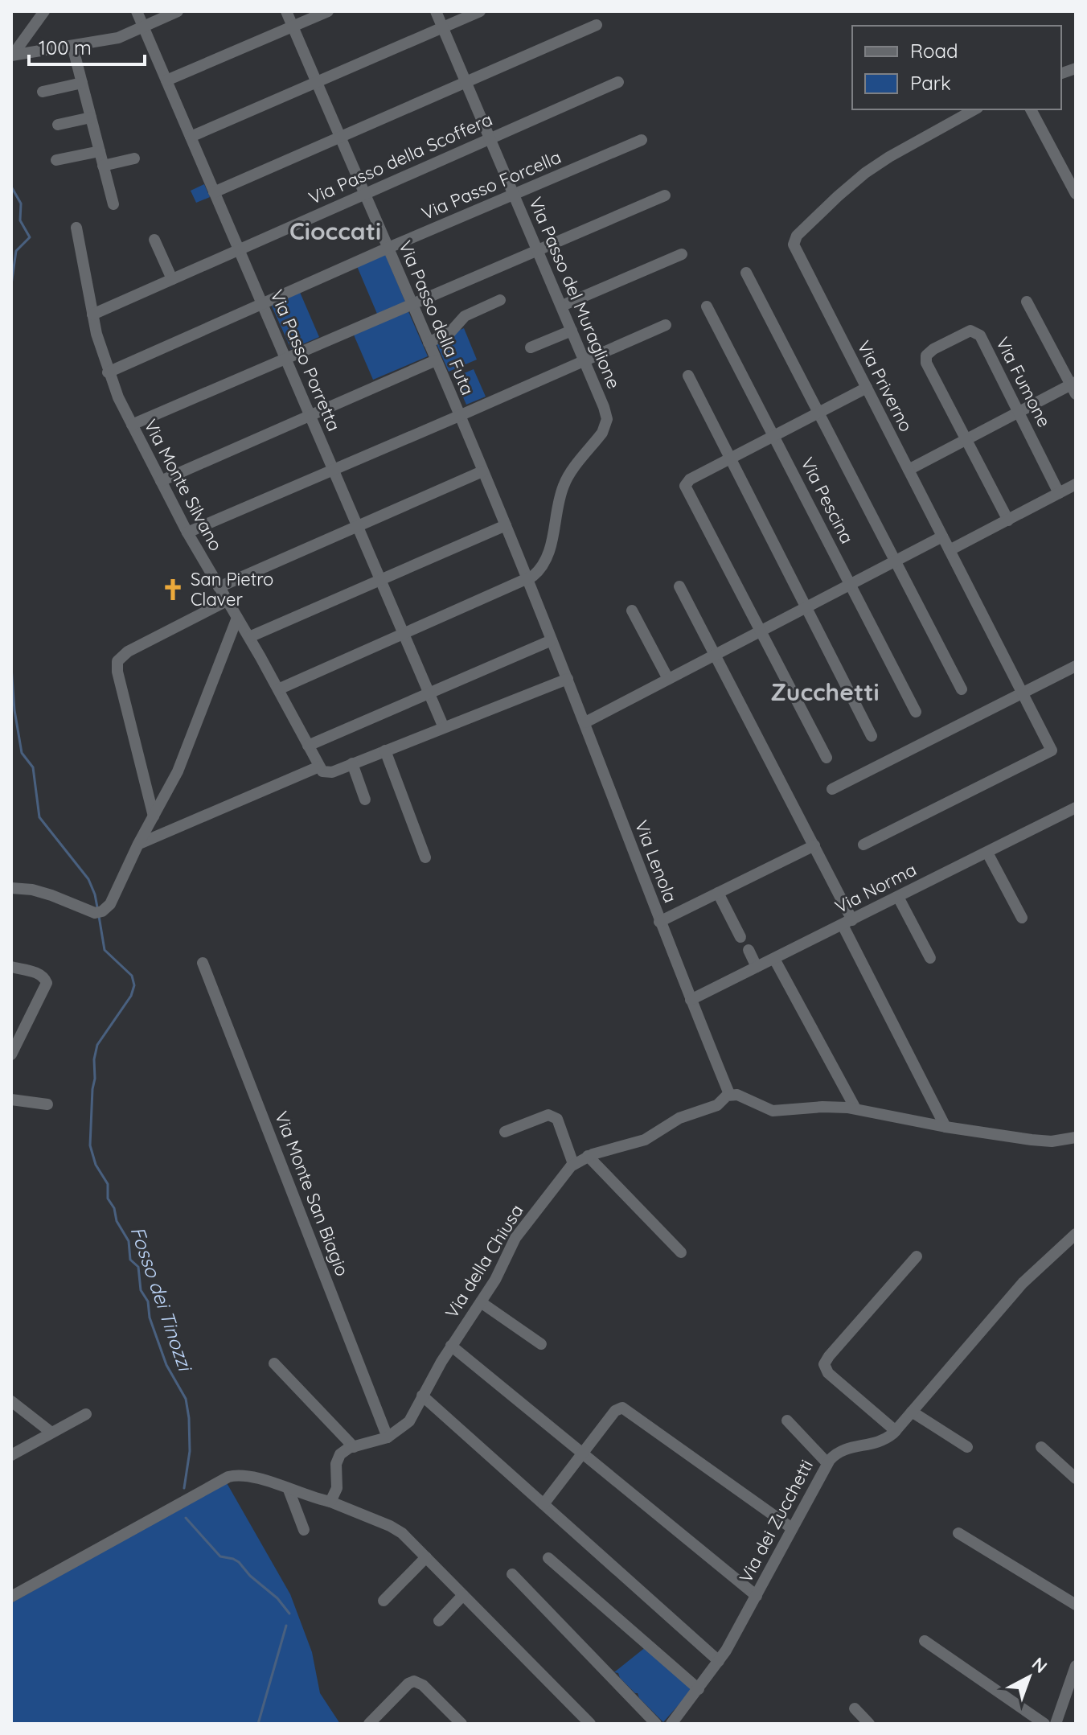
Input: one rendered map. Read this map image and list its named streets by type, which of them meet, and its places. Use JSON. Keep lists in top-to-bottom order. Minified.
{"streets":{"street":["Via Passo della Scoffera","Via Passo Forcella","Via Passo del Muraglione","Via Passo della Futa","Via Passo Porretta","Via Fumone","Via Priverno","Via Monte Silvano","Via Pescina","Via Lenola","Via Norma","Via Monte San Biagio","Via della Chiusa","Via dei Zucchetti"]},"crossings":[["Via Passo della Scoffera","Via Passo del Muraglione"],["Via Passo della Scoffera","Via Passo della Futa"],["Via Passo della Scoffera","Via Passo Porretta"],["Via Passo della Scoffera","Via Monte Silvano"],["Via Passo Forcella","Via Passo del Muraglione"],["Via Passo Forcella","Via Passo della Futa"],["Via Passo Forcella","Via Passo Porretta"],["Via Passo Forcella","Via Monte Silvano"],["Via Passo del Muraglione","Via Passo della Futa"],["Via Passo della Futa","Via Lenola"],["Via Lenola","Via Norma"],["Via Lenola","Via della Chiusa"],["Via Monte San Biagio","Via della Chiusa"]],"districts":["Cioccati","Zucchetti"],"water":["Fosso dei Tinozzi"],"places":{"church":["San Pietro Claver"]},"legend":["Road","Park"],"scale_bar":"100 m","north":"top right"}
